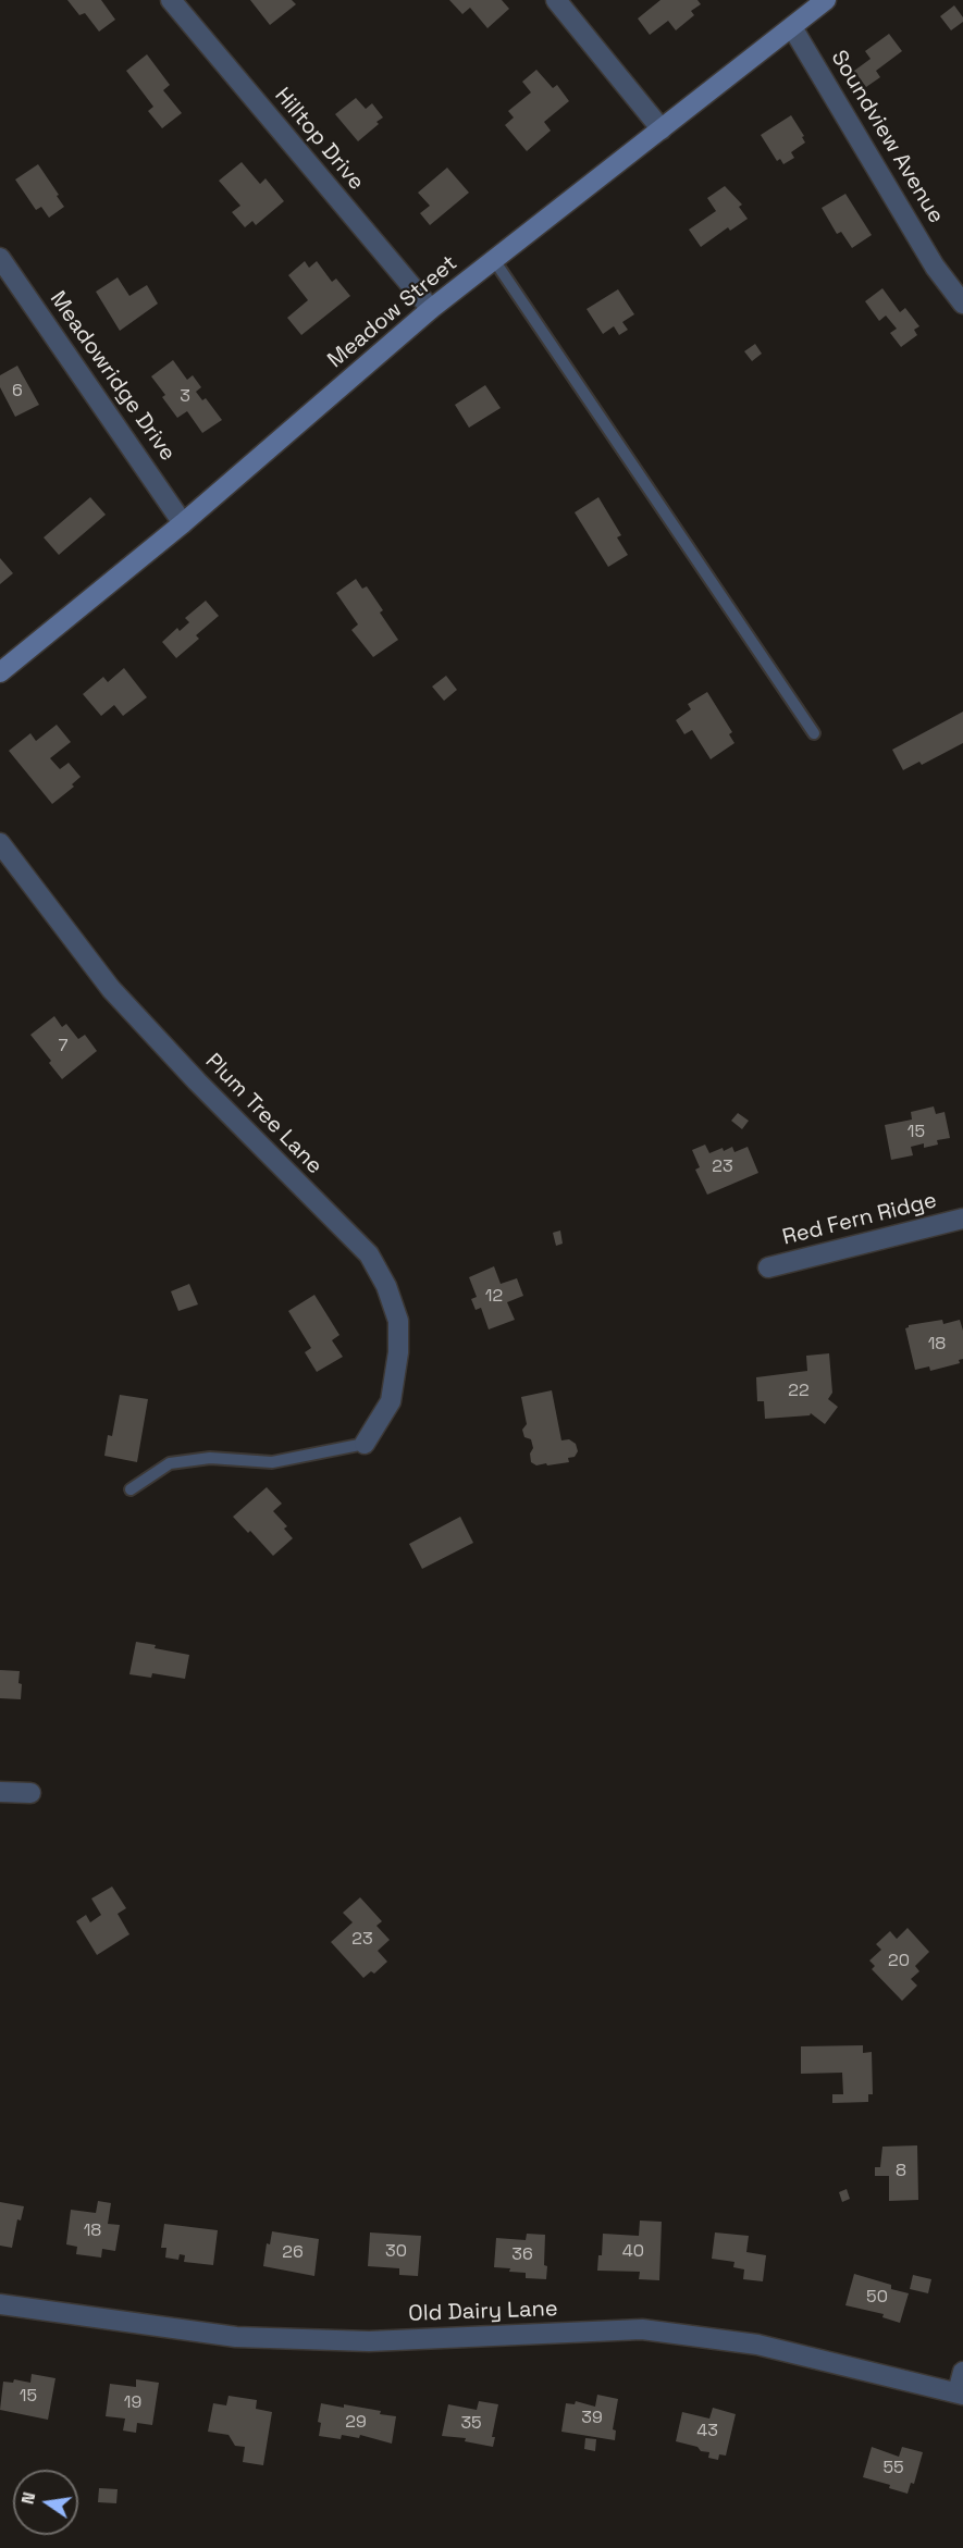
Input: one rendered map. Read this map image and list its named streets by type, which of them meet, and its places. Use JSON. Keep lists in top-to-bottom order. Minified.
{"streets":{"street":["Soundview Avenue","Hilltop Drive","Meadow Street","Meadowridge Drive","Plum Tree Lane","Red Fern Ridge","Old Dairy Lane"]},"crossings":[["Soundview Avenue","Meadow Street"],["Hilltop Drive","Meadow Street"],["Meadow Street","Meadowridge Drive"]],"house_numbers":["6","3","7","15","23","12","18","22","23","20","8","18","30","40","26","36","50","15","19","39","29","35","43","55"],"north":"left"}
